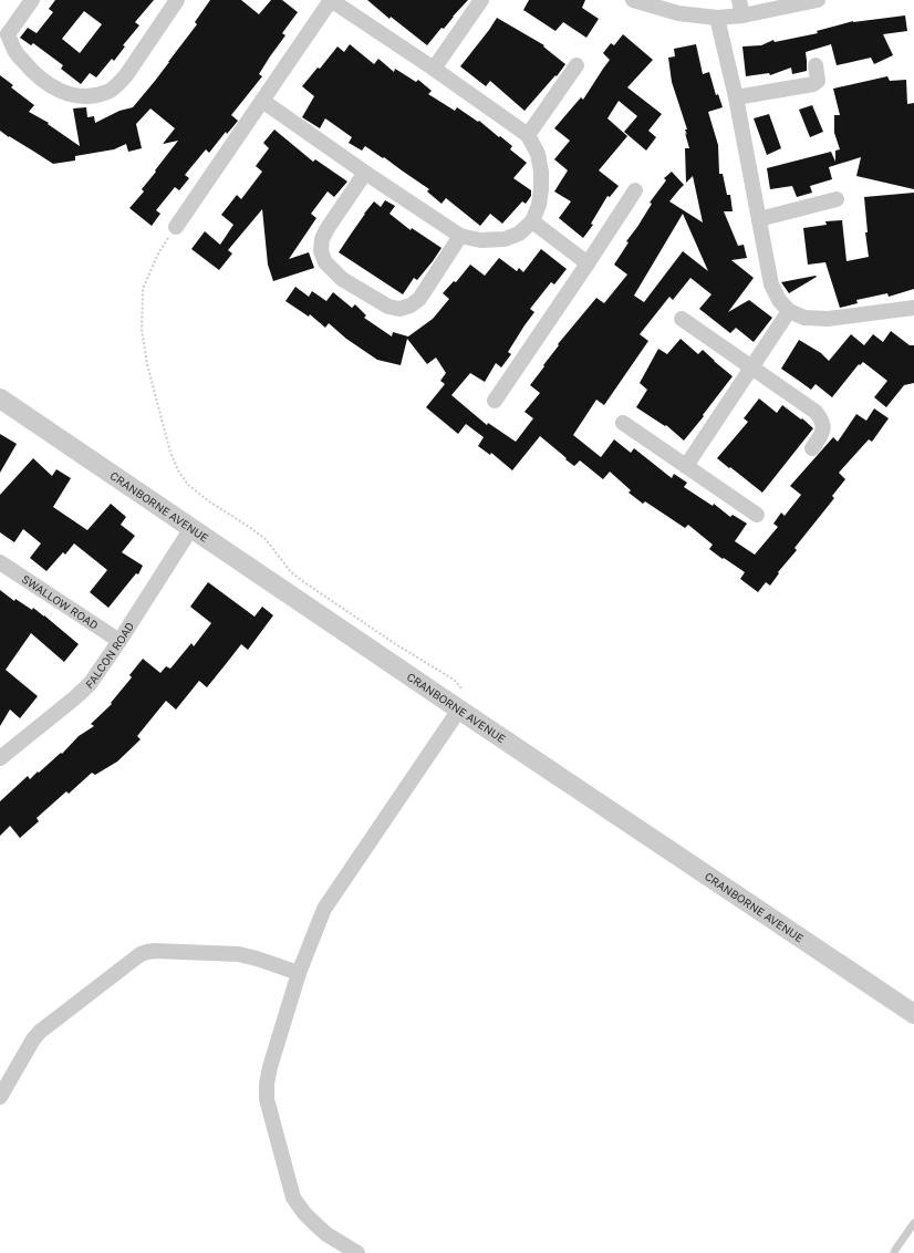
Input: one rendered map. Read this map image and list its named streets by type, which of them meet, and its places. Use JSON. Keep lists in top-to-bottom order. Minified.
{"streets":{"street":["CRANBORNE AVENUE","SWALLOW ROAD","FALCON ROAD"]},"crossings":[["CRANBORNE AVENUE","FALCON ROAD"],["SWALLOW ROAD","FALCON ROAD"]]}
